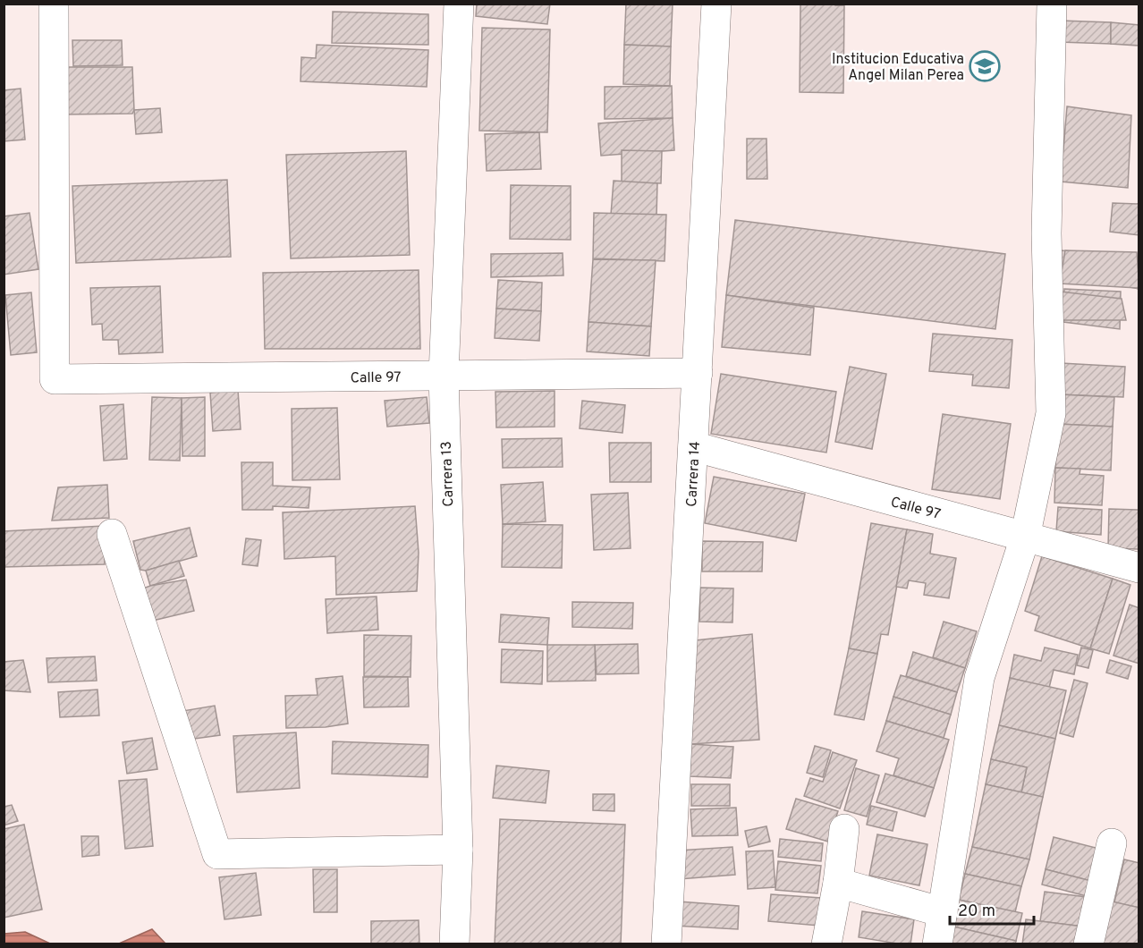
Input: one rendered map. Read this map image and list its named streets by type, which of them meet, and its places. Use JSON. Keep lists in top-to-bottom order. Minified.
{"streets":{"street":["Calle 97","Carrera 13","Carrera 14"]},"crossings":[["Calle 97","Carrera 13"],["Calle 97","Carrera 14"]],"places":{"school or university":["Institucion Educativa Angel Milan Perea"]},"scale_bar":"20 m"}
